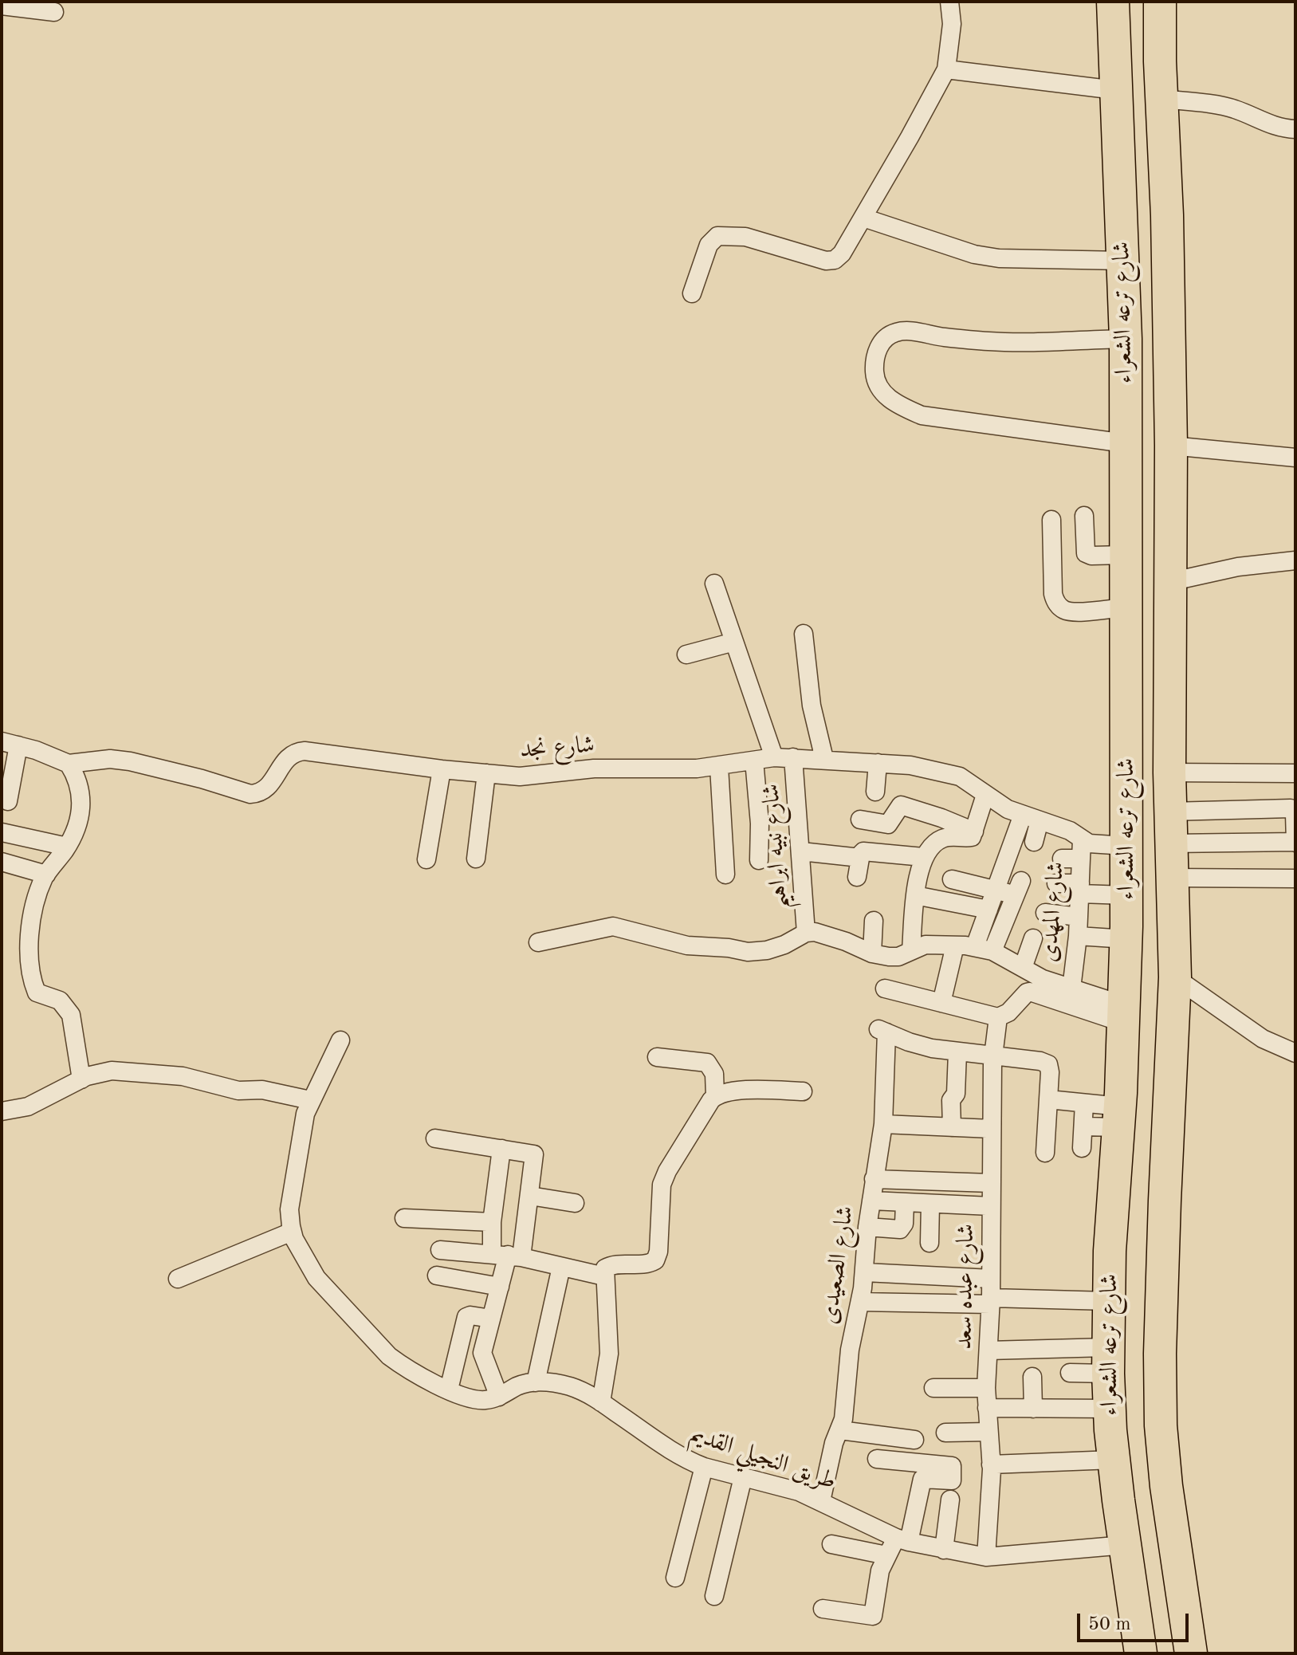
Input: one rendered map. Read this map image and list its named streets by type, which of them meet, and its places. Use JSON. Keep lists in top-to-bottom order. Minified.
{"streets":{"highway":["شارع ترعه الشعراء"],"street":["شارع نجد","شارع نبيه ابراهيم","شارع المهدى","شارع الصعيدى","شارع عبده سعد","طريق النجيلي القديم"]},"crossings":[["شارع ترعه الشعراء","شارع نجد"],["شارع ترعه الشعراء","طريق النجيلي القديم"],["شارع نجد","شارع نبيه ابراهيم"],["شارع نجد","شارع المهدى"],["شارع الصعيدى","طريق النجيلي القديم"],["شارع عبده سعد","طريق النجيلي القديم"]],"scale_bar":"50 m"}
